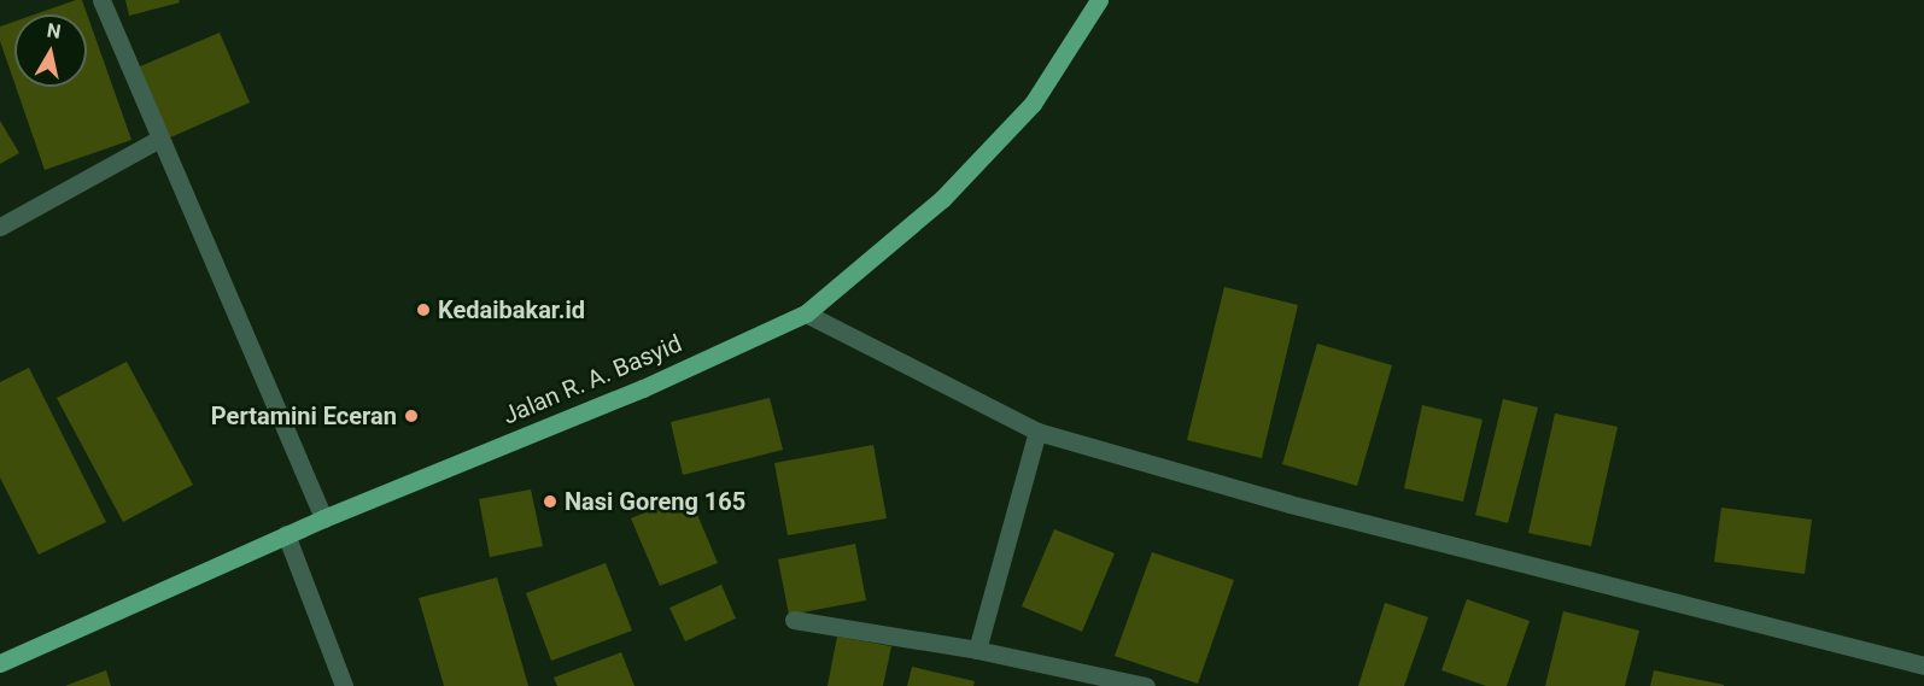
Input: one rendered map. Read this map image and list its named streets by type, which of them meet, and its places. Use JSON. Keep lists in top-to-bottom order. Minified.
{"streets":{"main road":["Jalan R. A. Basyid"]},"places":["Kedaibakar.id","Pertamini Eceran","Nasi Goreng 165"],"north":"top"}
